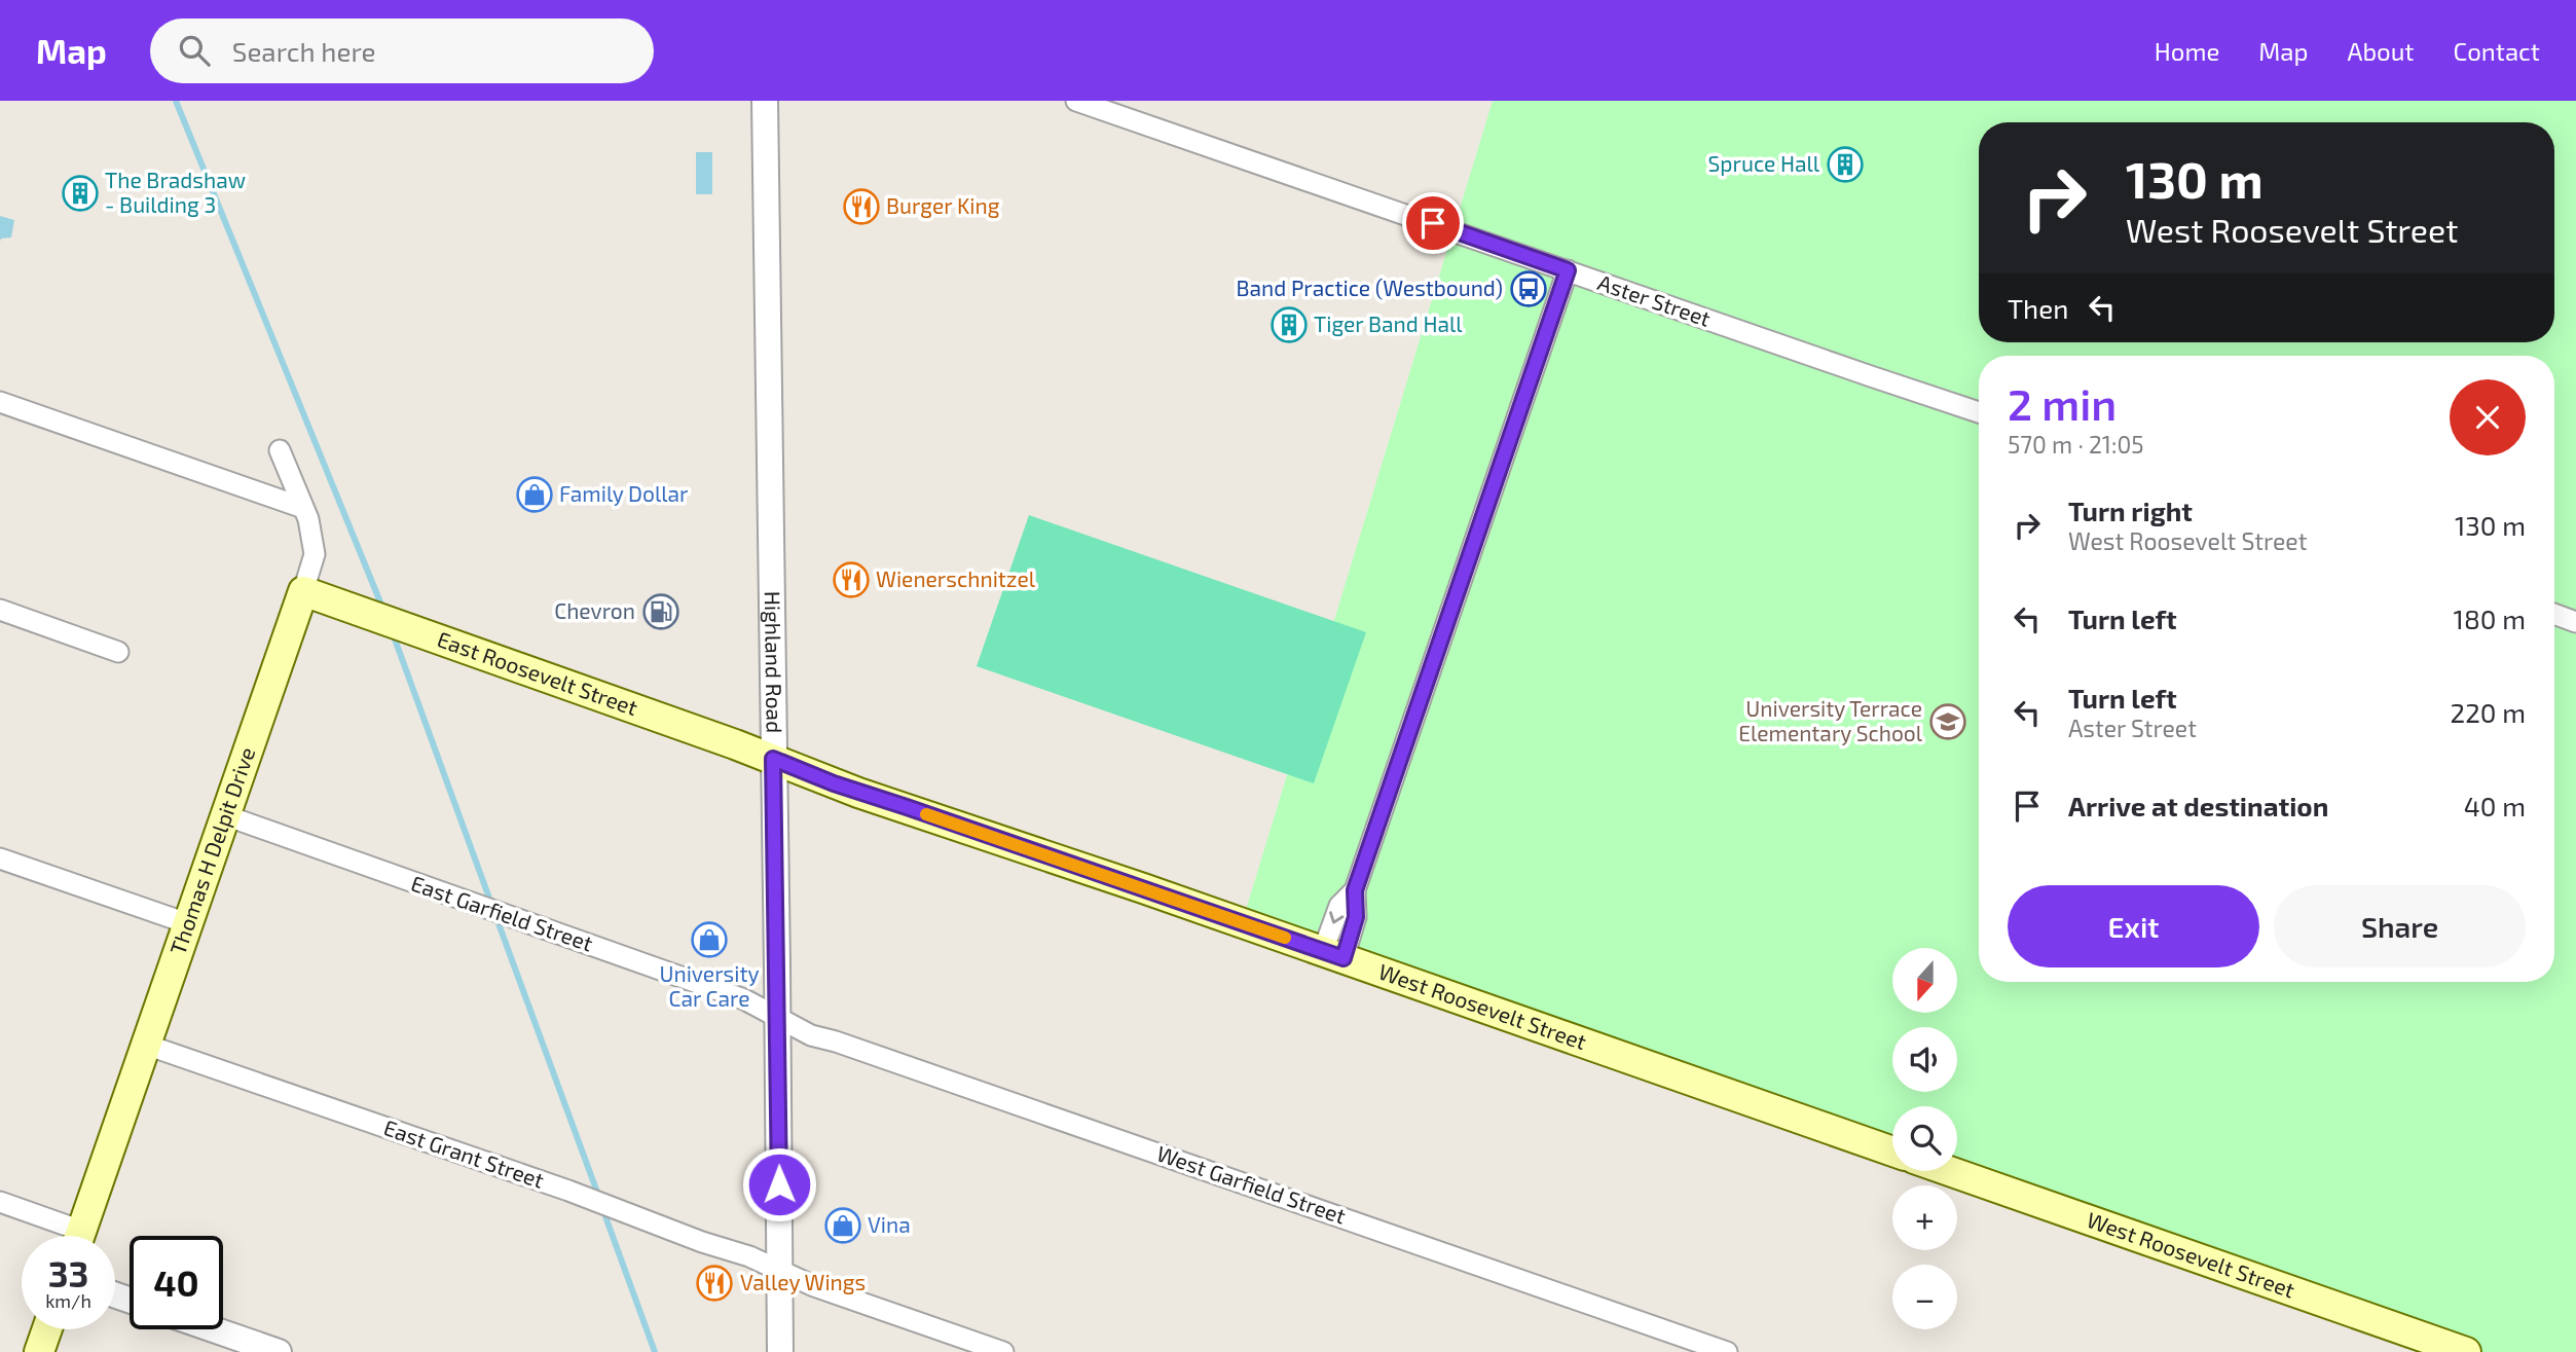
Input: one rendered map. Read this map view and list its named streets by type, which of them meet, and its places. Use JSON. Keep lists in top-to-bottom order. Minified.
{"streets":{"main road":["East Roosevelt Street","Thomas H Delpit Drive","West Roosevelt Street"],"street":["Aster Street","Highland Road","East Garfield Street","East Grant Street","West Garfield Street"]},"crossings":[["Highland Road","East Roosevelt Street"],["Highland Road","East Garfield Street"],["Highland Road","West Roosevelt Street"],["Highland Road","East Grant Street"],["Highland Road","West Garfield Street"],["East Roosevelt Street","Thomas H Delpit Drive"],["East Roosevelt Street","West Roosevelt Street"],["Thomas H Delpit Drive","East Garfield Street"],["Thomas H Delpit Drive","East Grant Street"],["East Garfield Street","West Garfield Street"]],"places":{"building":["Spruce Hall","The Bradshaw - Building 3","Tiger Band Hall"],"restaurant":["Burger King","Wienerschnitzel","Valley Wings"],"bus stop":["Band Practice (Westbound)"],"shop":["Family Dollar","University Car Care","Vina"],"fuel station":["Chevron"],"school or university":["University Terrace Elementary School"]},"north":"bottom","page":{"header":"Map","search":"Search here","nav":["Home","Map","About","Contact"],"turn":["130 m","West Roosevelt Street"],"then":"Then","heading":["2 min","570 m · 21:05"],"list":[{"name":"Turn right","note":"West Roosevelt Street","value":"130 m"},{"name":"Turn left","value":"180 m"},{"name":"Turn left","note":"Aster Street","value":"220 m"},{"name":"Arrive at destination","value":"40 m"}],"buttons":["Exit","Share"],"map_buttons":["+","−"],"speed":"33 km/h","limit":"40"}}
